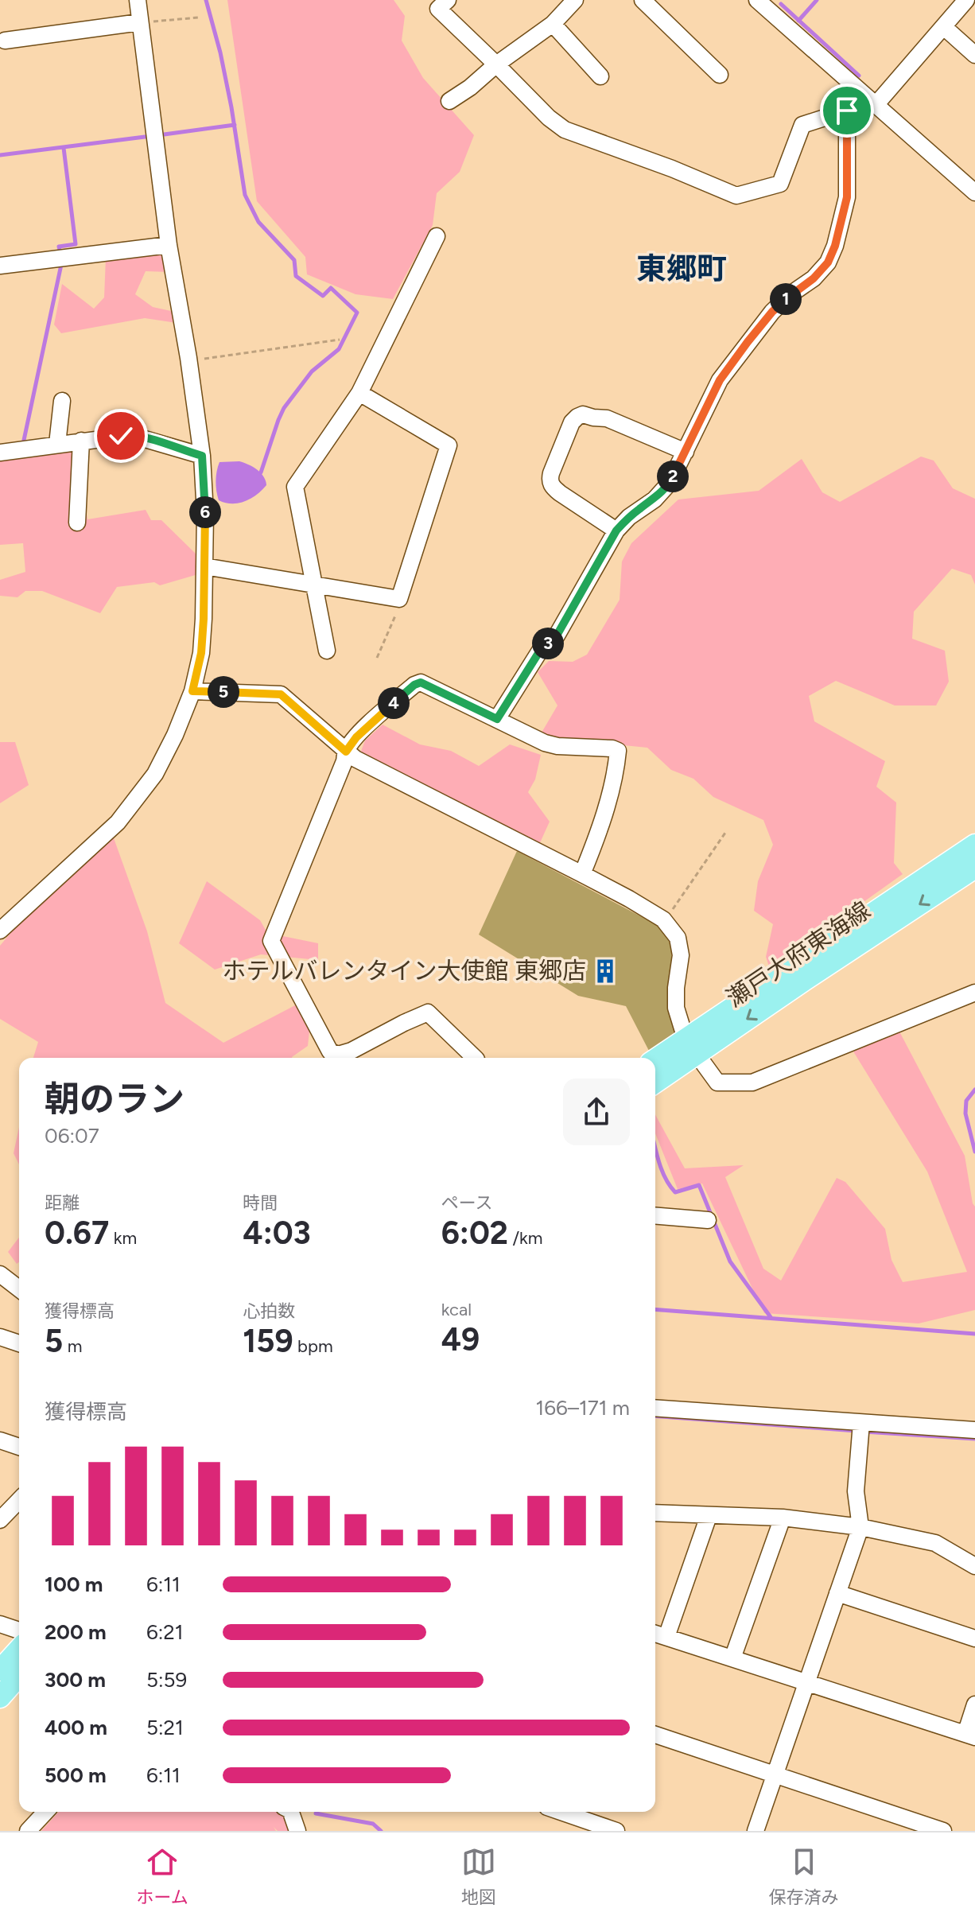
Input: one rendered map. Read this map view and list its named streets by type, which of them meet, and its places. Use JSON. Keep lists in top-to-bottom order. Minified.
{"streets":{"main road":["瀬戸大府東海線"]},"districts":["東郷町"],"places":{"building":["ホテルバレンタイン大使館 東郷店"]},"page":{"pins":["1","2","6","3","5","4"],"heading":["朝のラン","06:07"],"stats":[["距離","0.67 km"],["時間","4:03"],["ペース","6:02 /km"],["獲得標高","5 m"],["心拍数","159 bpm"],["kcal","49"]],"chart":["獲得標高","166–171 m"],"list":[{"name":"100 m","note":"6:11"},{"name":"200 m","note":"6:21"},{"name":"300 m","note":"5:59"},{"name":"400 m","note":"5:21"},{"name":"500 m","note":"6:11"}],"tabs":["ホーム","地図","保存済み"]}}
